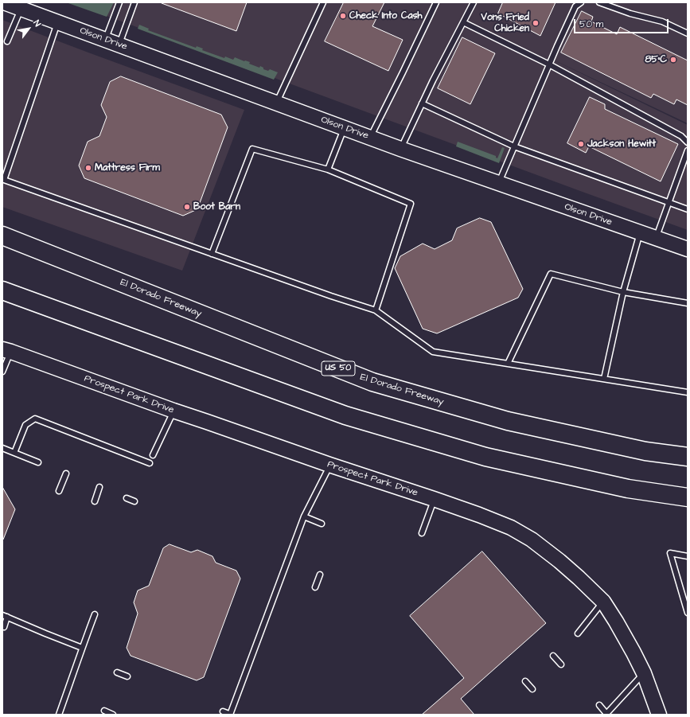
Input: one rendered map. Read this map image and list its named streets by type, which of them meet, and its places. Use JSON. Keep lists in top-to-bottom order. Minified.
{"streets":{"highway":["El Dorado Freeway","US 50"],"street":["Olson Drive","Prospect Park Drive"]},"places":["Check Into Cash","Vons Fried Chicken","85°C","Jackson Hewitt","Mattress Firm","Boot Barn"],"scale_bar":"50 m","north":"top right"}
